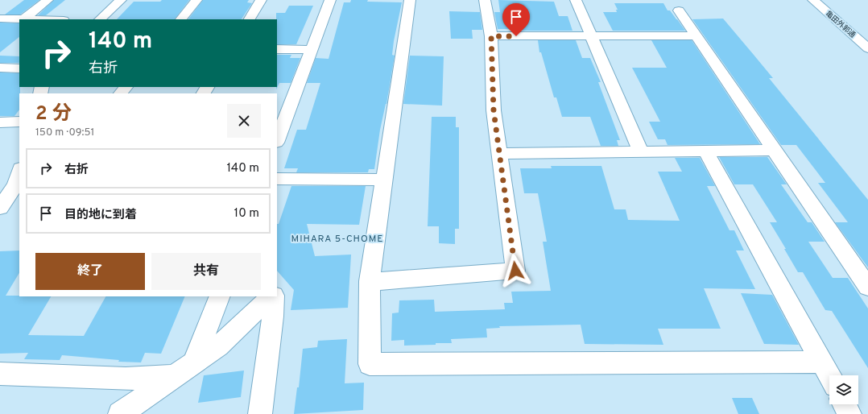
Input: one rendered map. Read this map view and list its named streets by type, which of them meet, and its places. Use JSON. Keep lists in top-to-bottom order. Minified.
{"streets":{"street":["亀田外郭通"]},"districts":["MIHARA 5-CHOME"],"page":{"turn":["140 m","右折"],"heading":["2 分","150 m · 09:51"],"list":[{"name":"右折","value":"140 m"},{"name":"目的地に到着","value":"10 m"}],"buttons":["終了","共有"]}}
